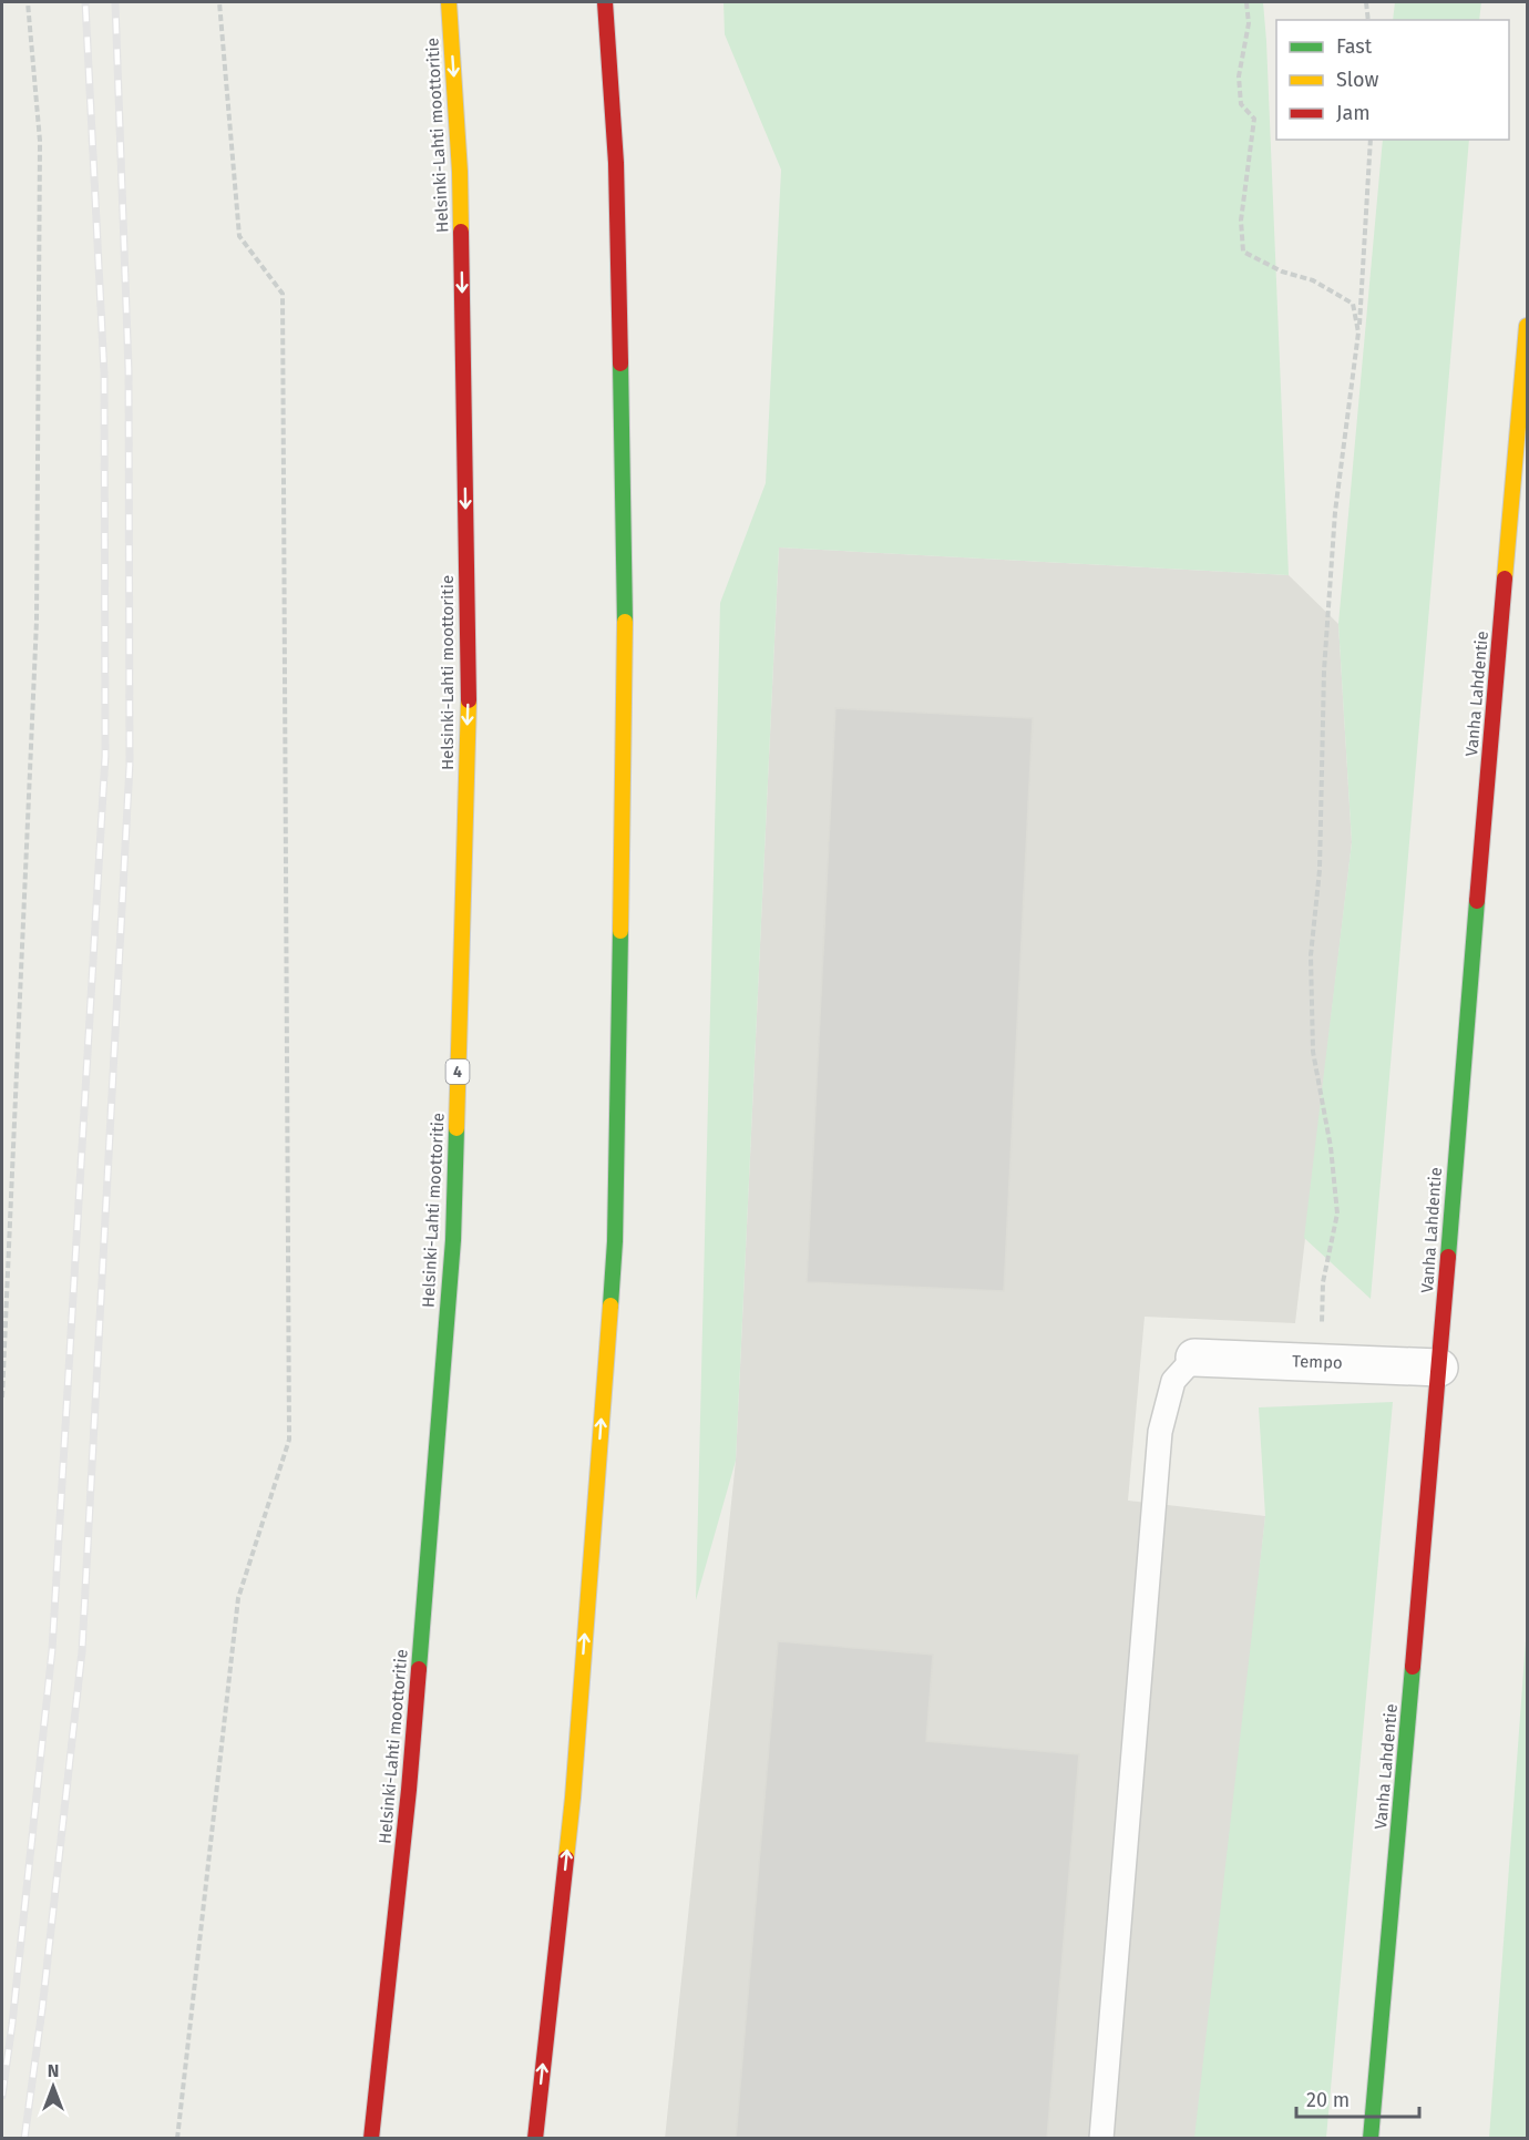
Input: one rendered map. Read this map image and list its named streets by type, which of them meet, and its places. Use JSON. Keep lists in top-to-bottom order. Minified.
{"streets":{"main road":["Helsinki-Lahti moottoritie","Vanha Lahdentie","4"],"street":["Tempo"]},"crossings":[["Vanha Lahdentie","Tempo"]],"one_way":["Helsinki-Lahti moottoritie"],"legend":["Fast","Slow","Jam"],"scale_bar":"20 m","north":"top"}
